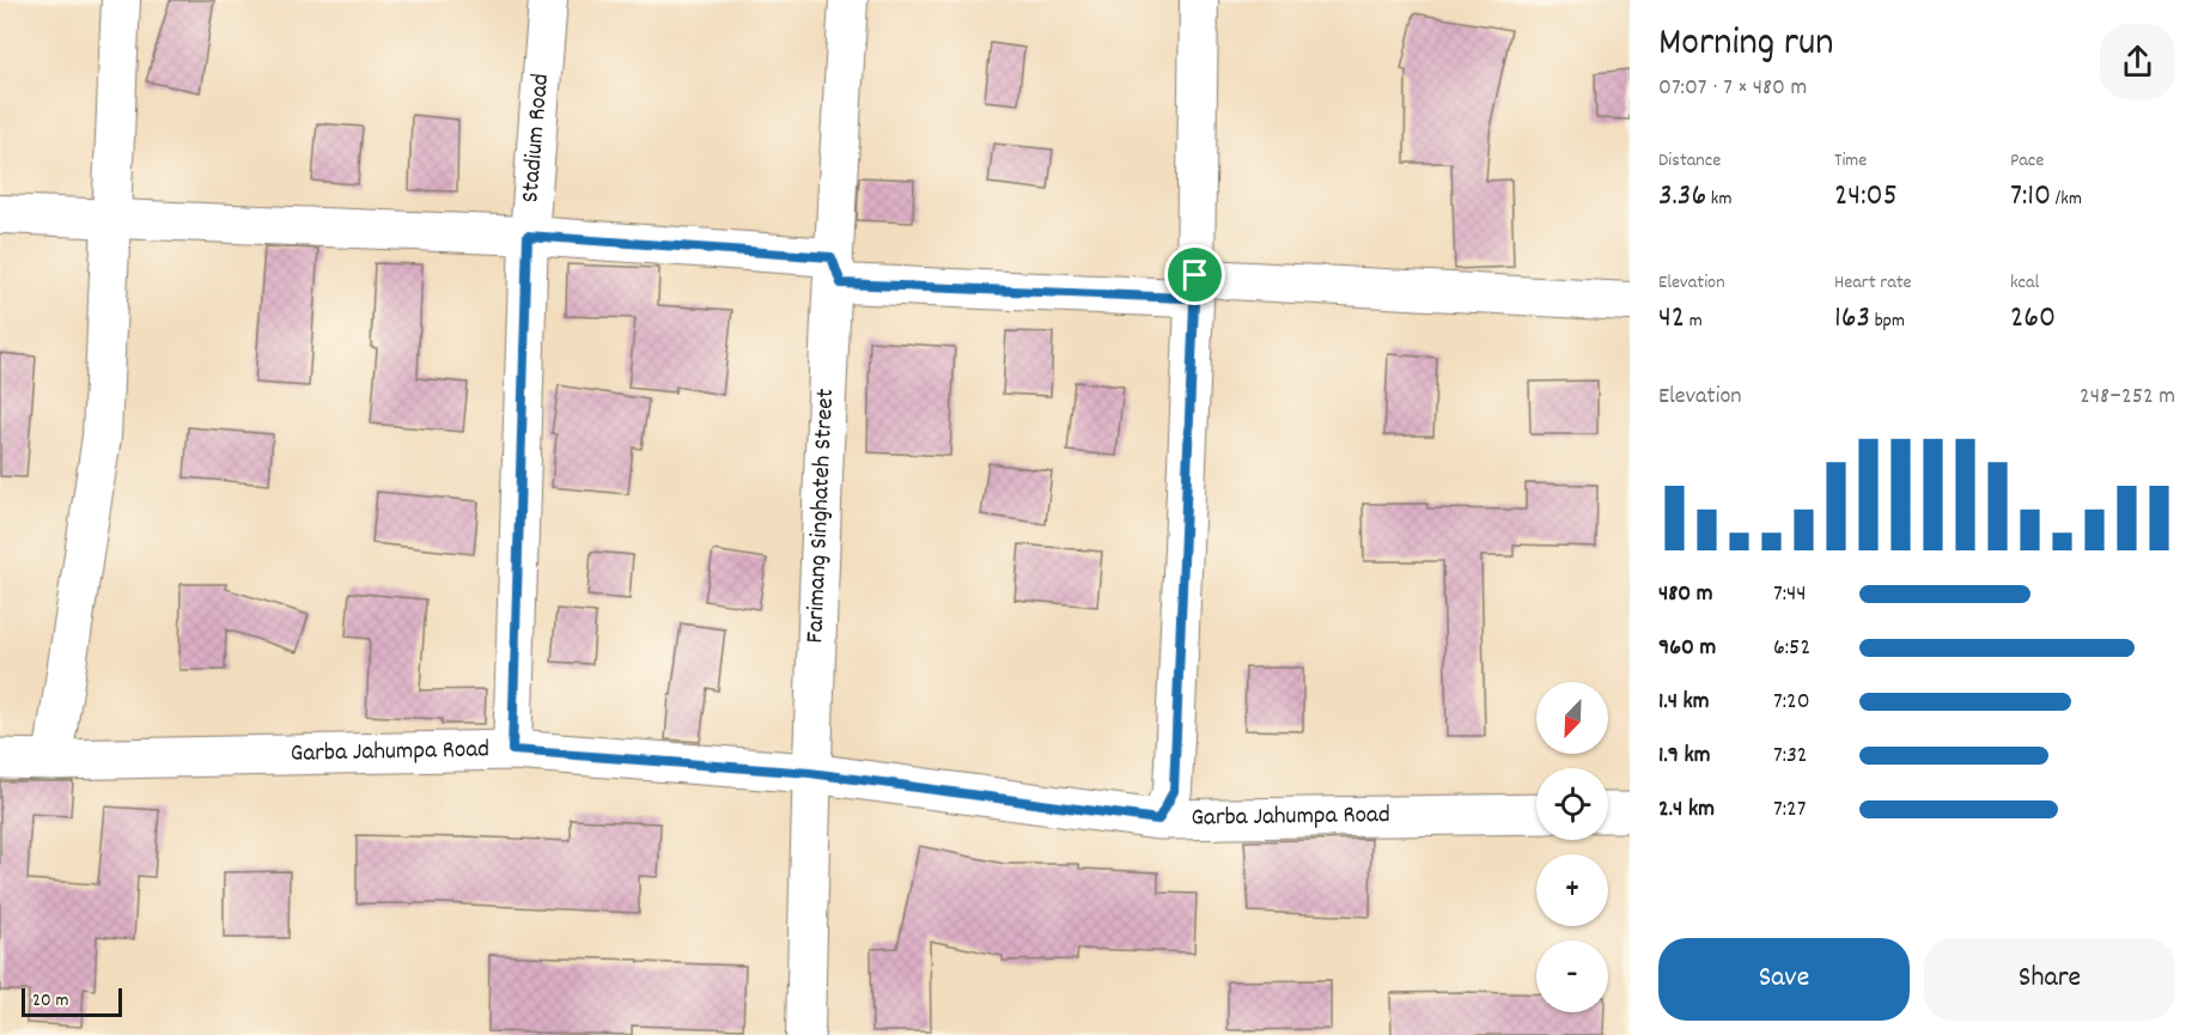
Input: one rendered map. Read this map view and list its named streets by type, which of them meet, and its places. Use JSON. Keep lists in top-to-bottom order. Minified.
{"streets":{"street":["Stadium Road","Farimang Singhateh Street","Garba Jahumpa Road"]},"crossings":[["Stadium Road","Garba Jahumpa Road"],["Farimang Singhateh Street","Garba Jahumpa Road"]],"scale_bar":"20 m","north":"bottom left","page":{"heading":["Morning run","07:07 · 7 × 480 m"],"stats":[["Distance","3.36 km"],["Time","24:05"],["Pace","7:10 /km"],["Elevation","42 m"],["Heart rate","163 bpm"],["kcal","260"]],"chart":["Elevation","248–252 m"],"list":[{"name":"480 m","note":"7:44"},{"name":"960 m","note":"6:52"},{"name":"1.4 km","note":"7:20"},{"name":"1.9 km","note":"7:32"},{"name":"2.4 km","note":"7:27"}],"map_buttons":["+","−"],"buttons":["Save","Share"],"scale":"20 m"}}
